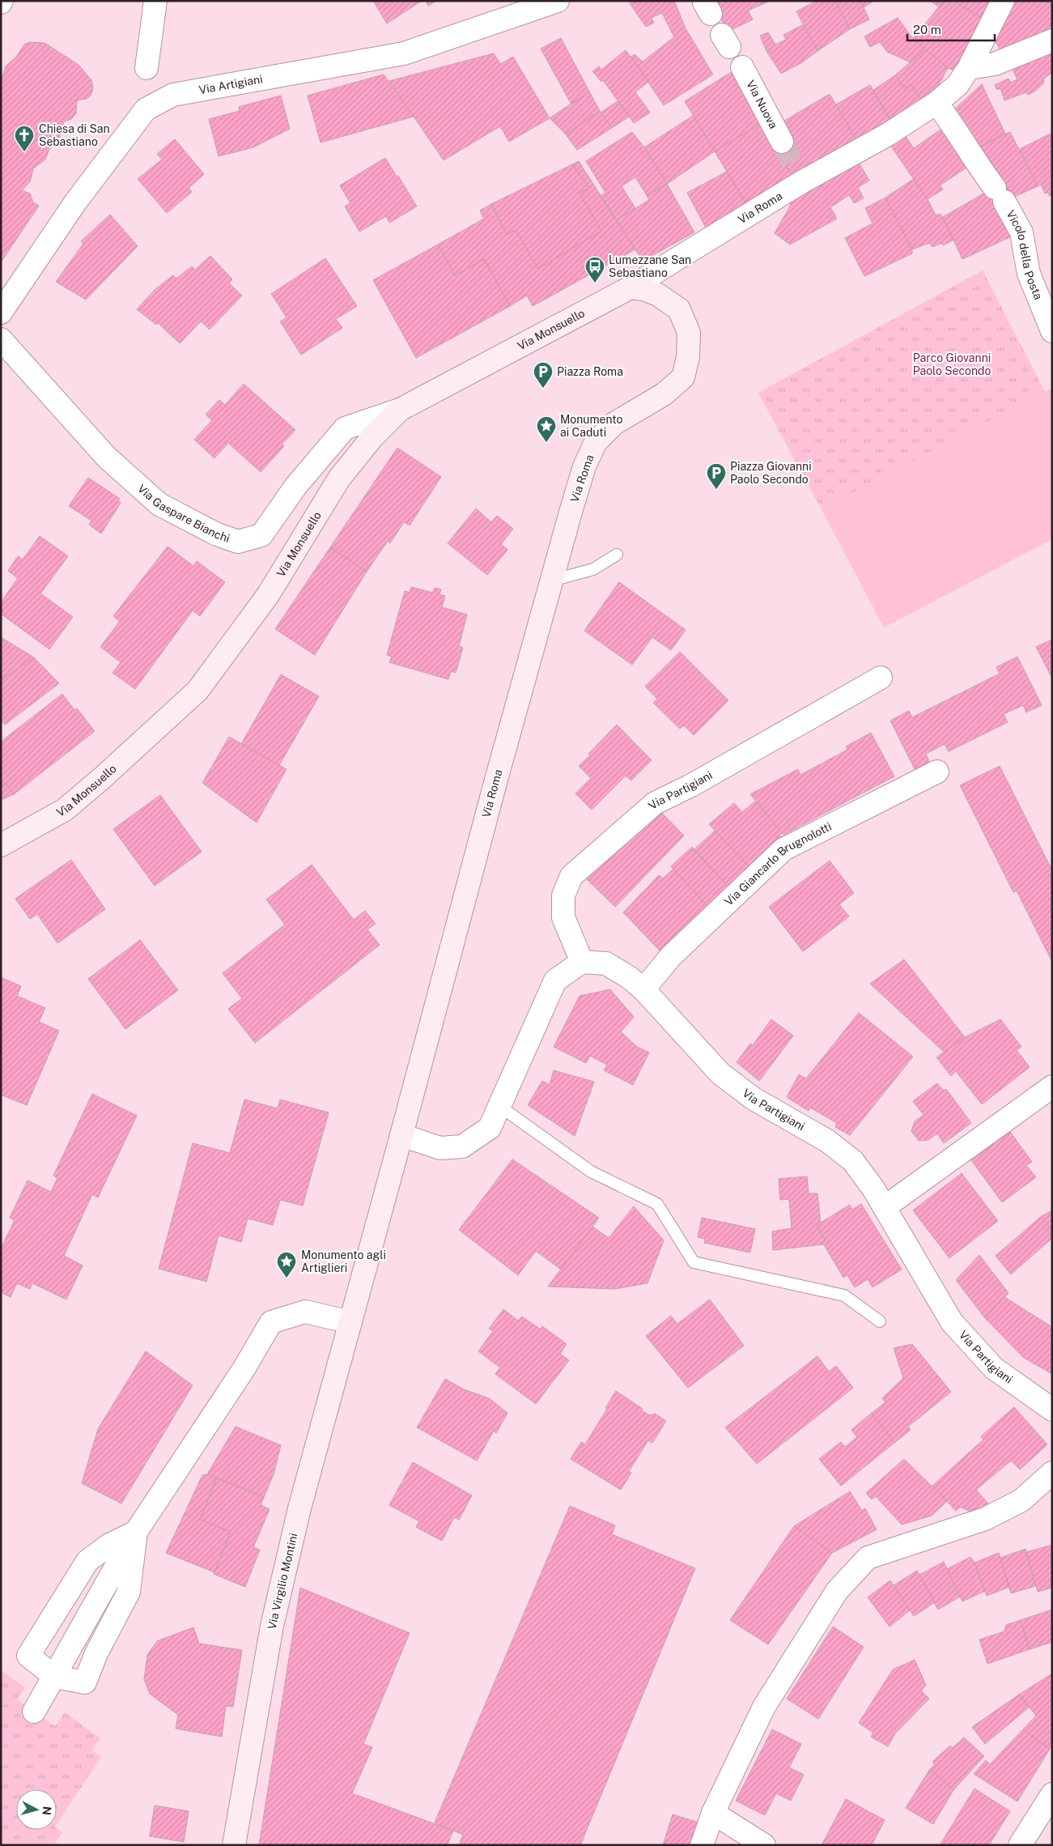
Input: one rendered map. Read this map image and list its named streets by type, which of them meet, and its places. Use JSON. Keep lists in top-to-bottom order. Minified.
{"streets":{"main road":["Via Roma","Via Monsuello","Via Virgilio Montini"],"street":["Via Artigiani","Via Nuova","Vicolo della Posta","Via Gaspare Bianchi","Via Partigiani","Via Giancarlo Brugnolotti"]},"crossings":[["Via Roma","Vicolo della Posta"],["Via Roma","Via Monsuello"],["Via Roma","Via Virgilio Montini"],["Via Monsuello","Via Gaspare Bianchi"],["Via Partigiani","Via Giancarlo Brugnolotti"]],"parks":["Parco Giovanni Paolo Secondo"],"places":{"church":["Chiesa di San Sebastiano"],"bus stop":["Lumezzane San Sebastiano"],"parking":["Piazza Roma","Piazza Giovanni Paolo Secondo"],"place":["Monumento ai Caduti","Monumento agli Artiglieri"]},"scale_bar":"20 m","north":"right"}
